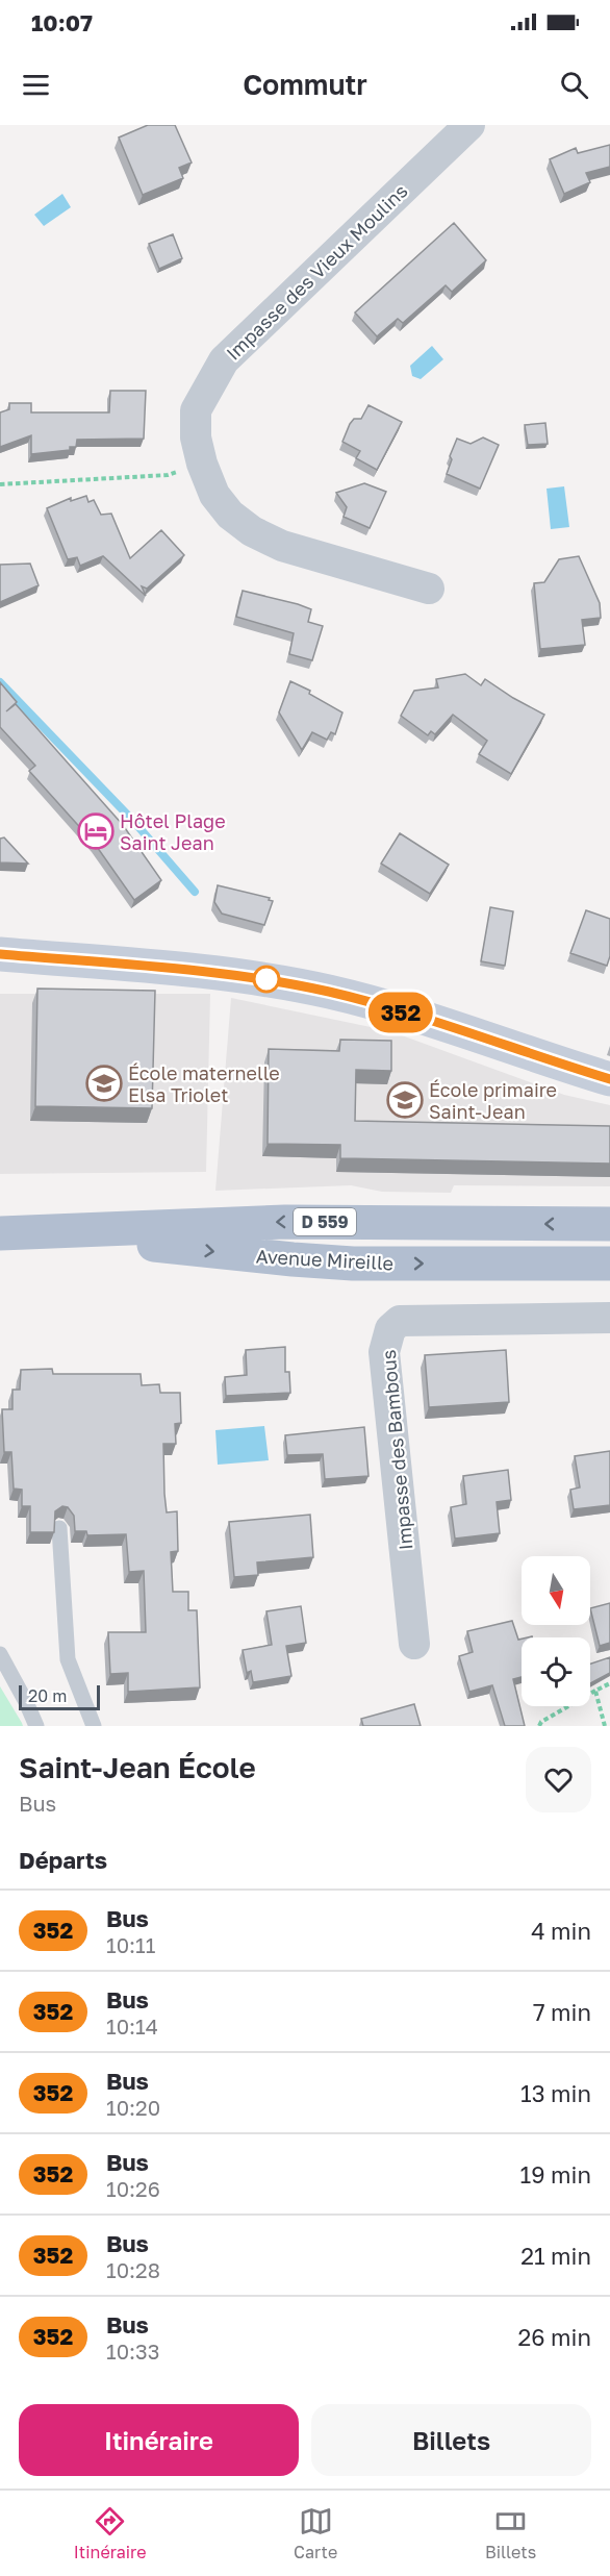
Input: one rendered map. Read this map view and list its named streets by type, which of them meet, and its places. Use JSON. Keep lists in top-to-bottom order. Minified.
{"streets":{"main road":["D 559","Avenue Mireille"],"street":["Impasse des Vieux Moulins","Impasse des Bambous"]},"places":{"hotel":["Hôtel Plage Saint Jean"],"school or university":["École maternelle Elsa Triolet","École primaire Saint-Jean"]},"lines":["bus line 352"],"scale_bar":"20 m","north":"bottom","page":{"status":"10:07","header":"Commutr","on_map":"352","scale":"20 m","heading":[["Saint-Jean École","Bus"],"Départs"],"list":[{"mark":"352","name":"Bus","note":"10:11","value":"4 min"},{"mark":"352","name":"Bus","note":"10:14","value":"7 min"},{"mark":"352","name":"Bus","note":"10:20","value":"13 min"},{"mark":"352","name":"Bus","note":"10:26","value":"19 min"},{"mark":"352","name":"Bus","note":"10:28","value":"21 min"},{"mark":"352","name":"Bus","note":"10:33","value":"26 min"}],"buttons":["Itinéraire","Billets"],"tabs":["Itinéraire","Carte","Billets"]}}
